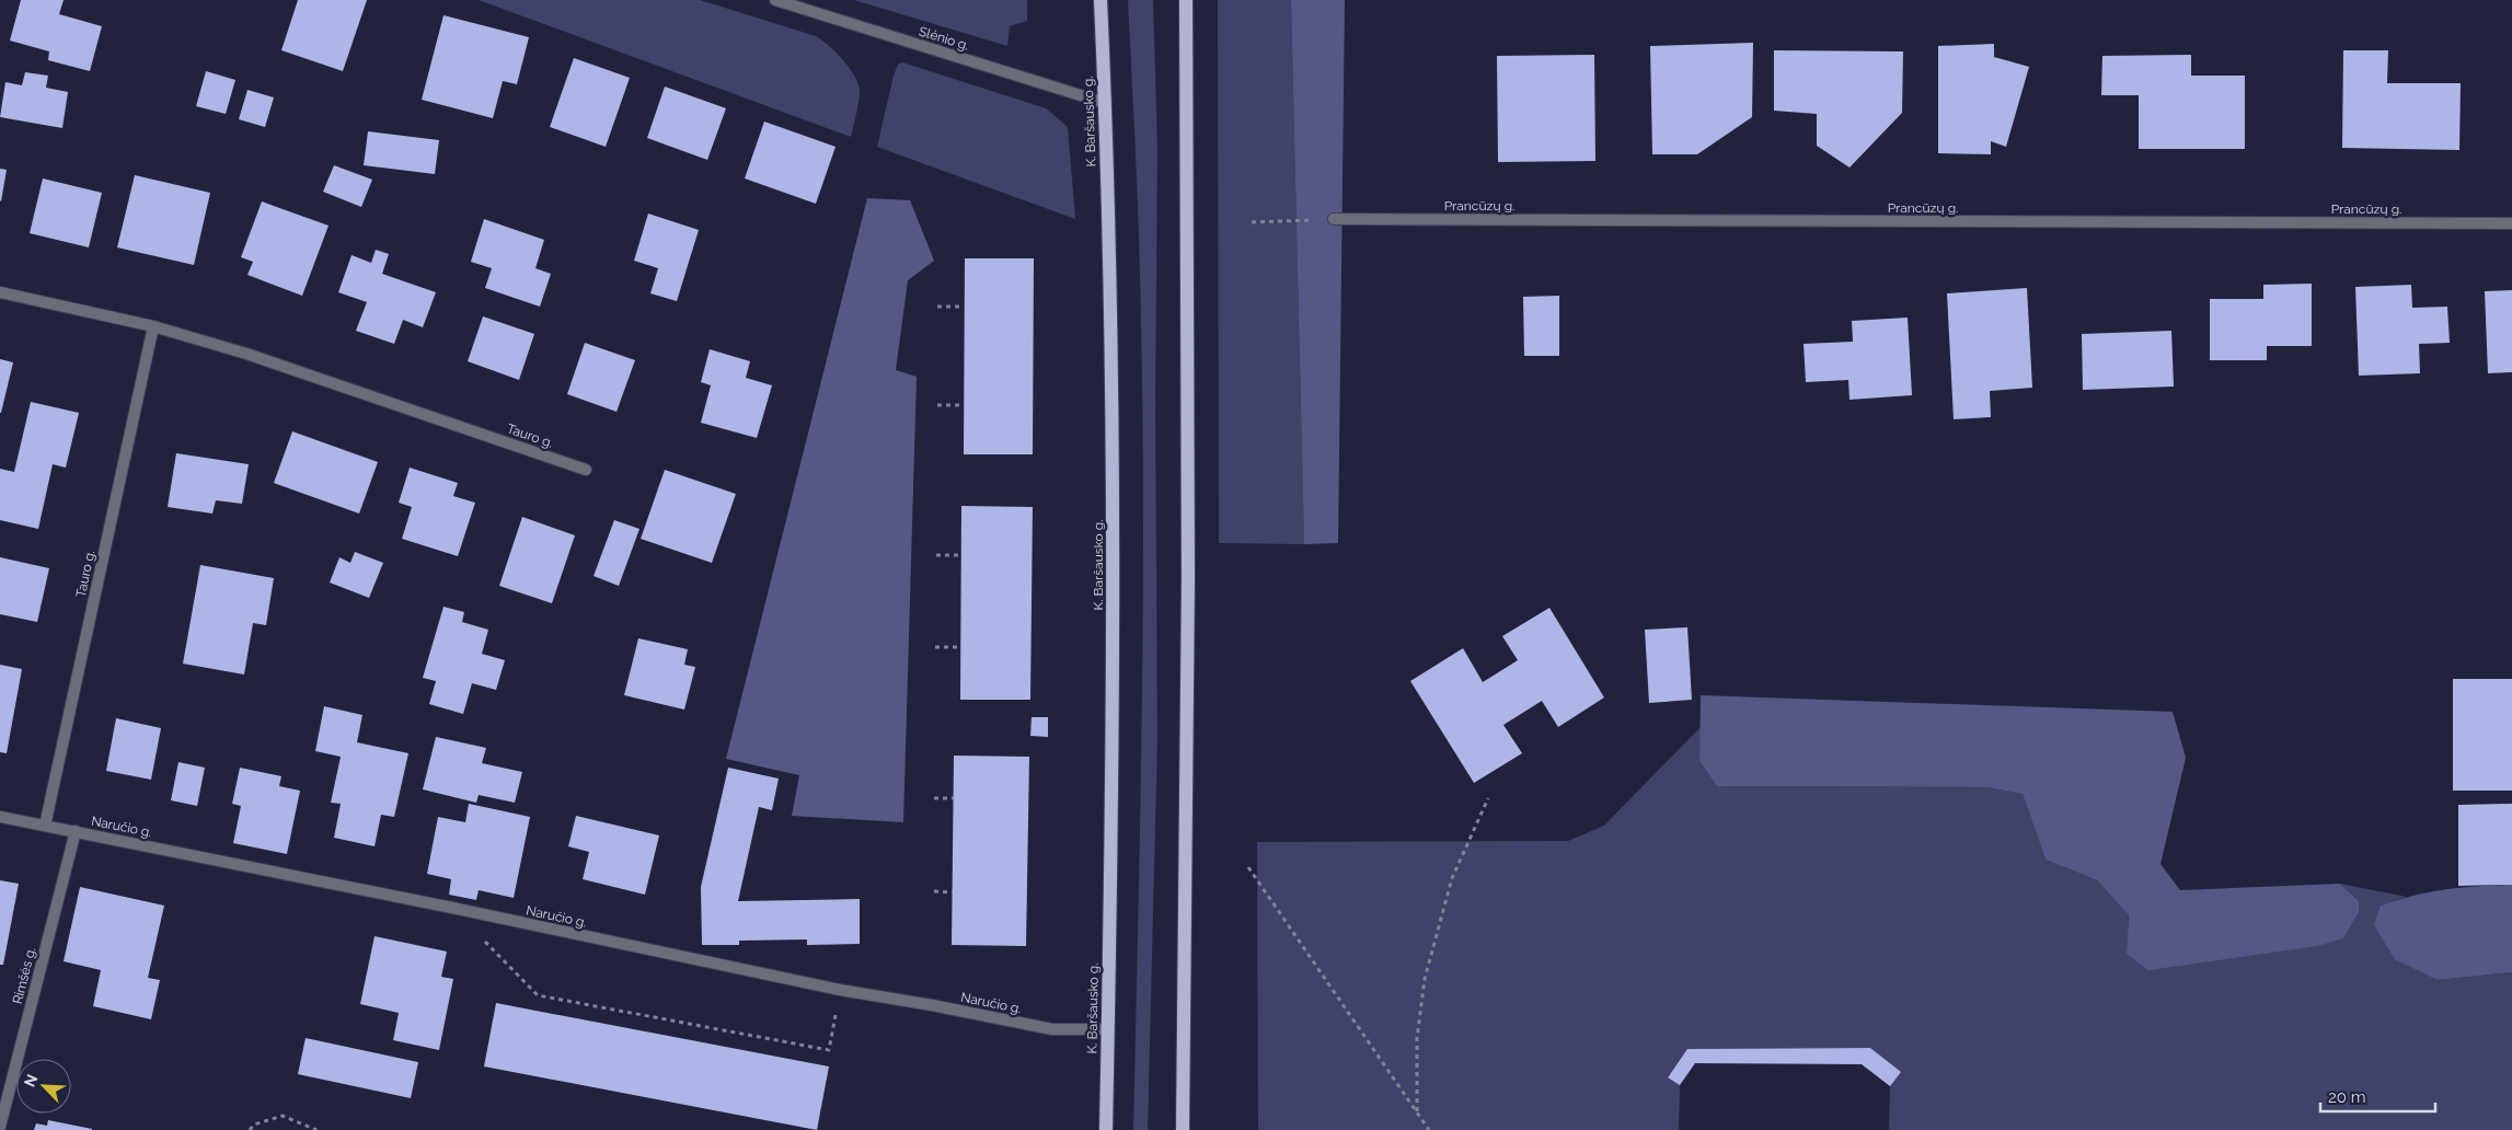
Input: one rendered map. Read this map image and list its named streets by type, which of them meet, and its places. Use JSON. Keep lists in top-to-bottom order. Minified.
{"streets":{"main road":["K. Baršausko g."],"street":["Slėnio g.","Prancūzų g.","Tauro g.","Naručio g.","Rimšės g."]},"crossings":[["Slėnio g.","K. Baršausko g."],["K. Baršausko g.","Naručio g."],["Tauro g.","Naručio g."],["Naručio g.","Rimšės g."]],"scale_bar":"20 m","north":"top left"}
